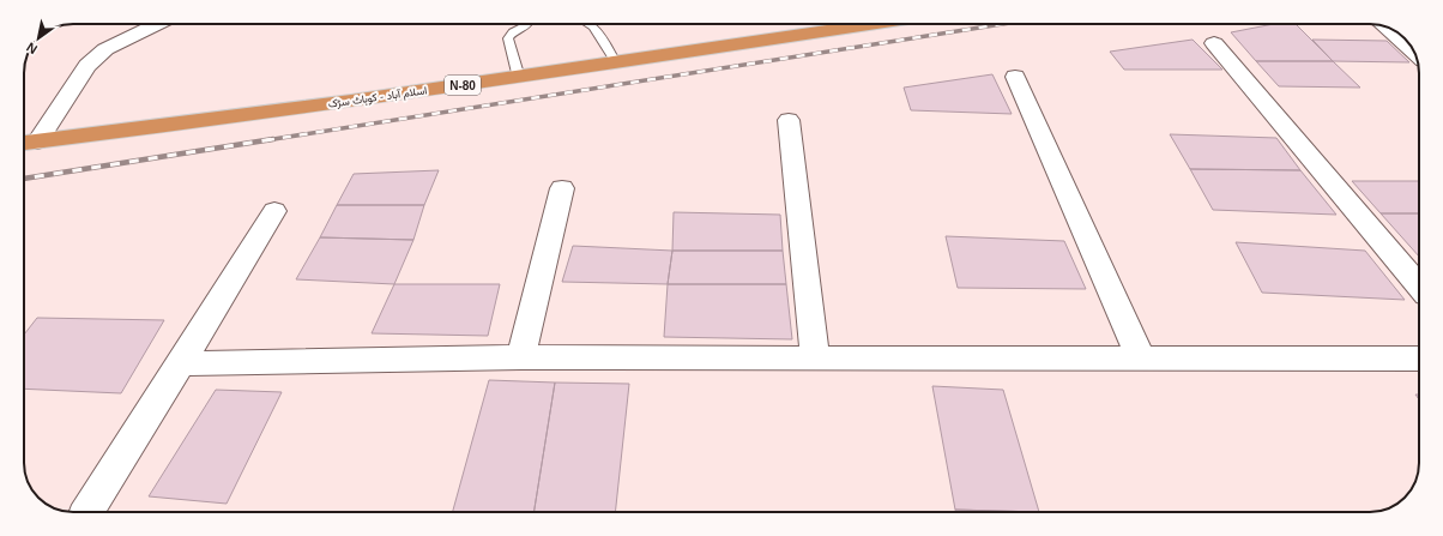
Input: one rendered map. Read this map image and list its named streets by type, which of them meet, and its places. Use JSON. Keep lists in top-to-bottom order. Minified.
{"streets":{"highway":["N-80","اسلام آباد - کوہاٹ سڑک"]},"north":"bottom left"}
